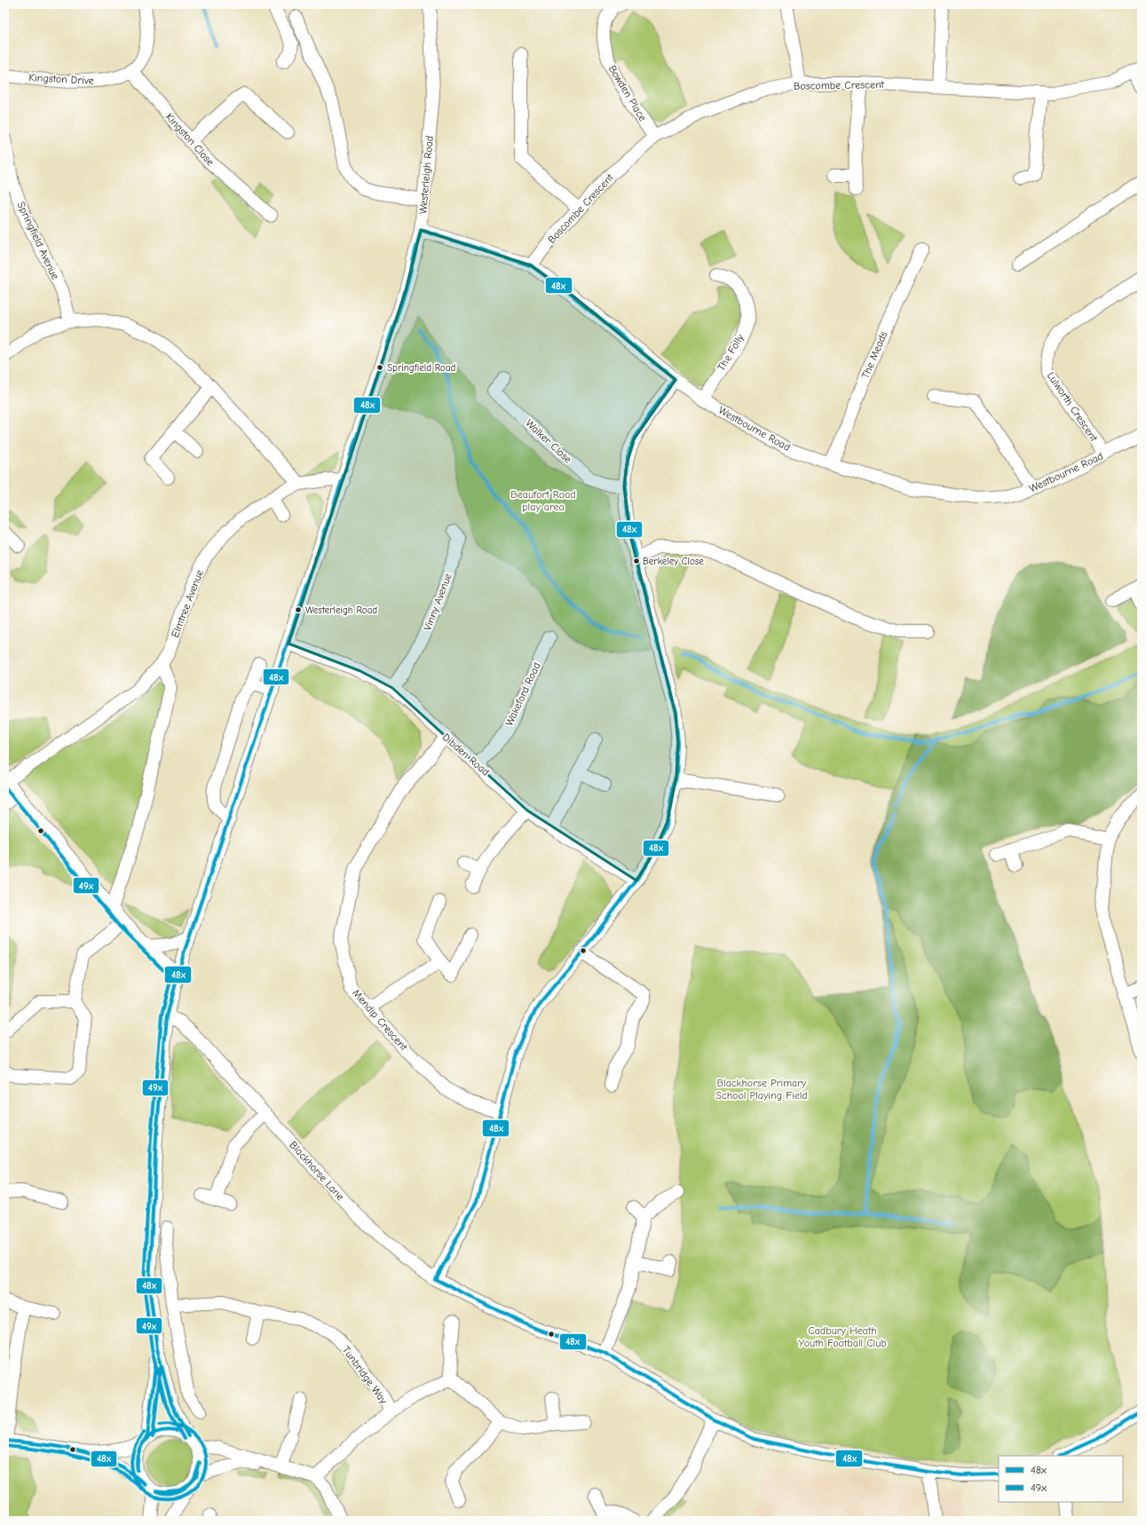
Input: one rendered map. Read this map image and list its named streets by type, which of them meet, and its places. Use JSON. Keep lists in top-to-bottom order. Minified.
{"streets":{"street":["Kingston Drive","Boscombe Crescent","Bowden Place","Kingston Close","Westerleigh Road","Springfield Avenue","The Folly","The Meads","Lulworth Crescent","Westbourne Road","Walker Close","Vinny Avenue","Elmtree Avenue","Wakeford Road","Dibden Road","Mendip Crescent","Blackhorse Lane","Tunbridge Way"]},"crossings":[["Kingston Drive","Kingston Close"],["Boscombe Crescent","Bowden Place"],["Boscombe Crescent","Westbourne Road"],["Westerleigh Road","Westbourne Road"],["Westerleigh Road","Elmtree Avenue"],["Westerleigh Road","Dibden Road"],["Westerleigh Road","Blackhorse Lane"],["The Folly","Westbourne Road"],["The Meads","Westbourne Road"],["Lulworth Crescent","Westbourne Road"],["Vinny Avenue","Dibden Road"],["Wakeford Road","Dibden Road"],["Dibden Road","Mendip Crescent"]],"parks":["Beaufort Road play area","Blackhorse Primary School Playing Field","Cadbury Heath Youth Football Club"],"places":["Springfield Road","Berkeley Close","Westerleigh Road"],"lines":["transit line 48x","transit line 49x"],"legend":["48x","49x"]}
